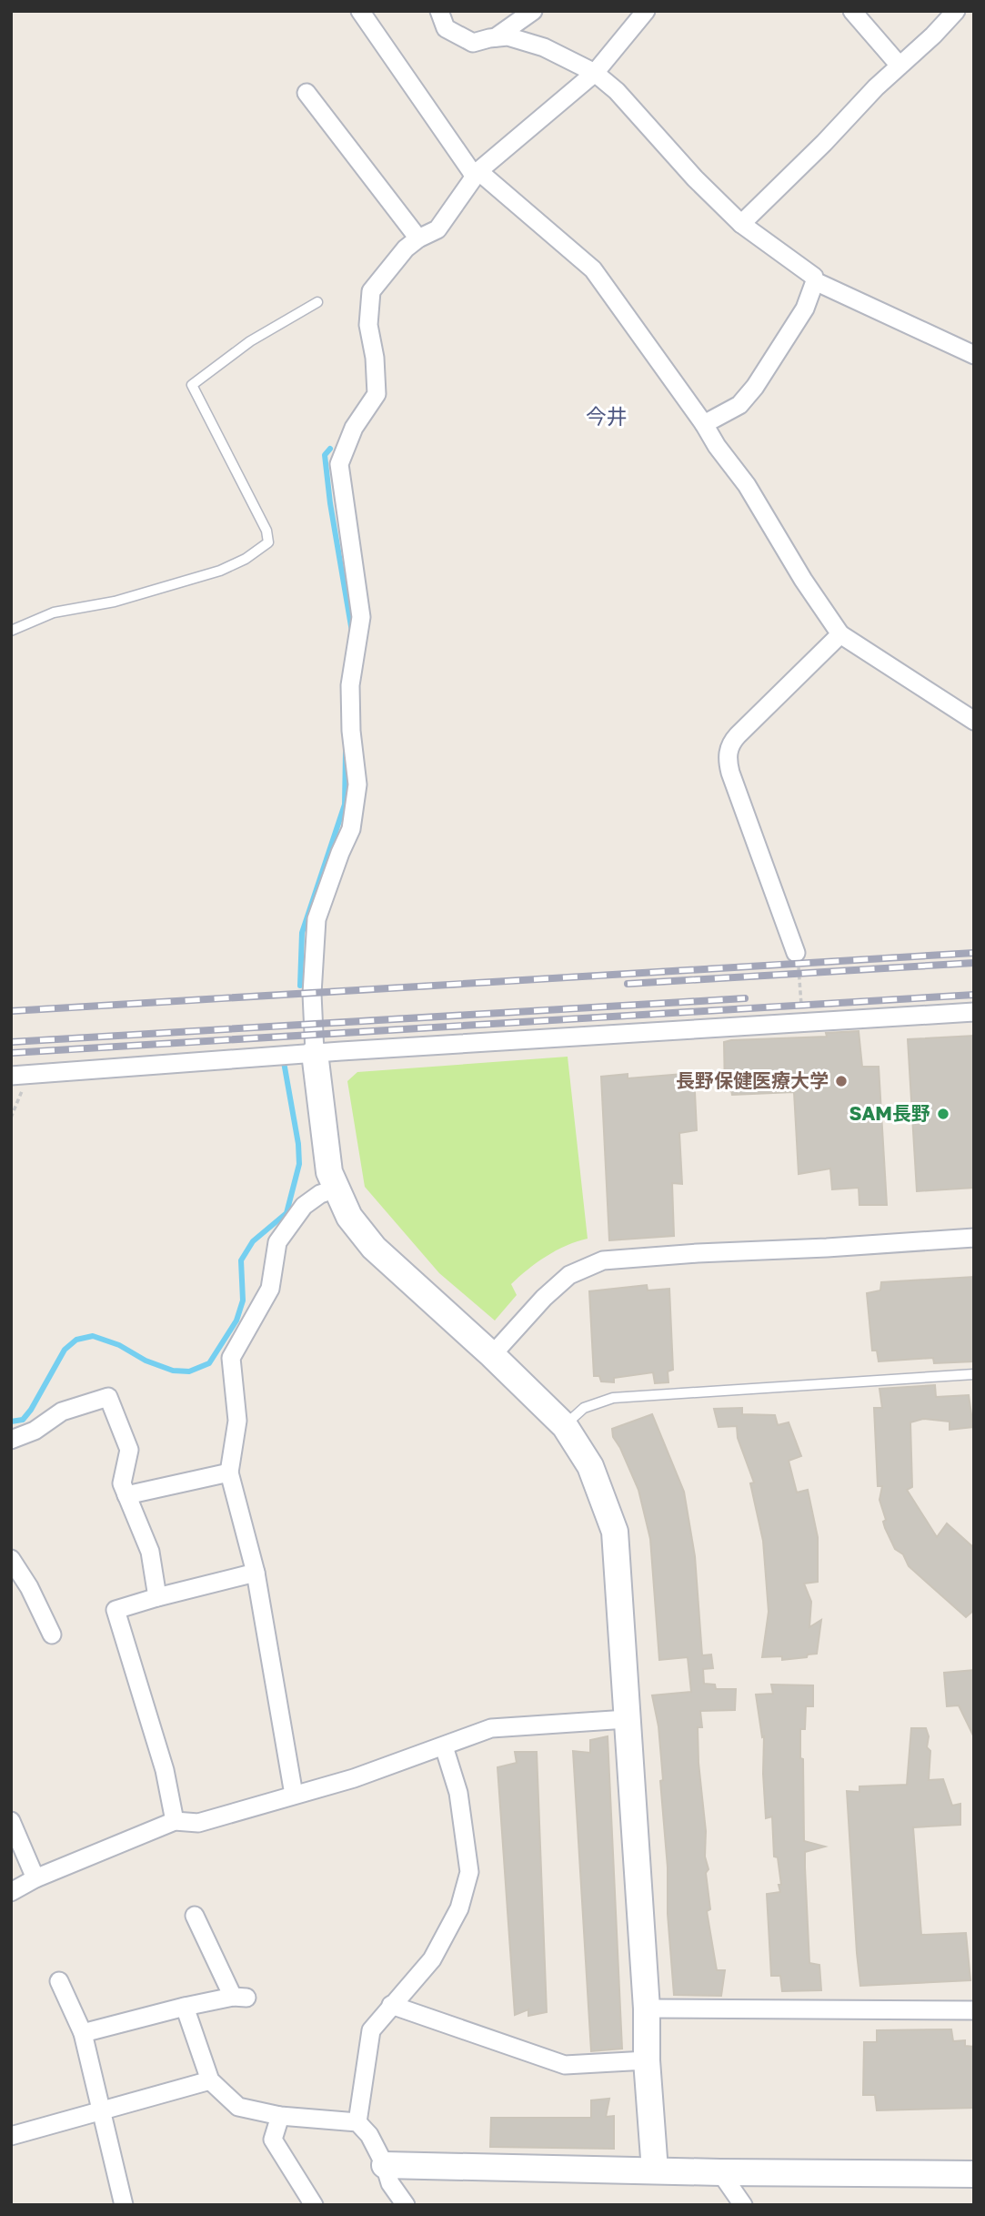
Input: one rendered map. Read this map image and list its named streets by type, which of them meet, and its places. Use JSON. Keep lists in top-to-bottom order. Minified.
{"districts":["今井"],"places":["長野保健医療大学","SAM長野"]}
